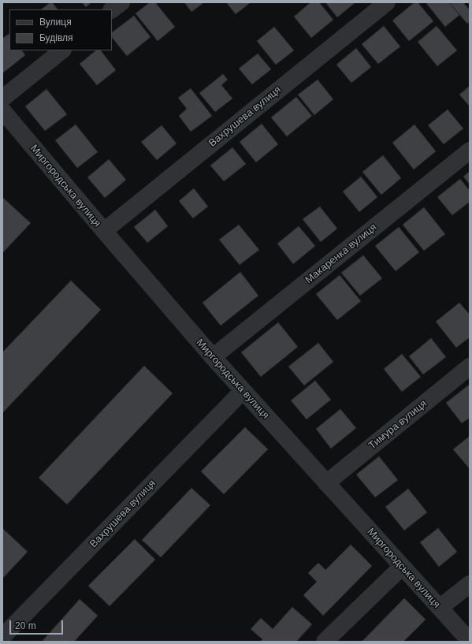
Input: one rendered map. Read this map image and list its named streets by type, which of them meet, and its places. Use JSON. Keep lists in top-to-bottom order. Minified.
{"streets":{"street":["Вахрушева вулиця","Миргородська вулиця","Макаренка вулиця","Тимура вулиця"]},"crossings":[["Вахрушева вулиця","Миргородська вулиця"],["Миргородська вулиця","Макаренка вулиця"],["Миргородська вулиця","Тимура вулиця"]],"legend":["Вулиця","Будівля"],"scale_bar":"20 m"}
